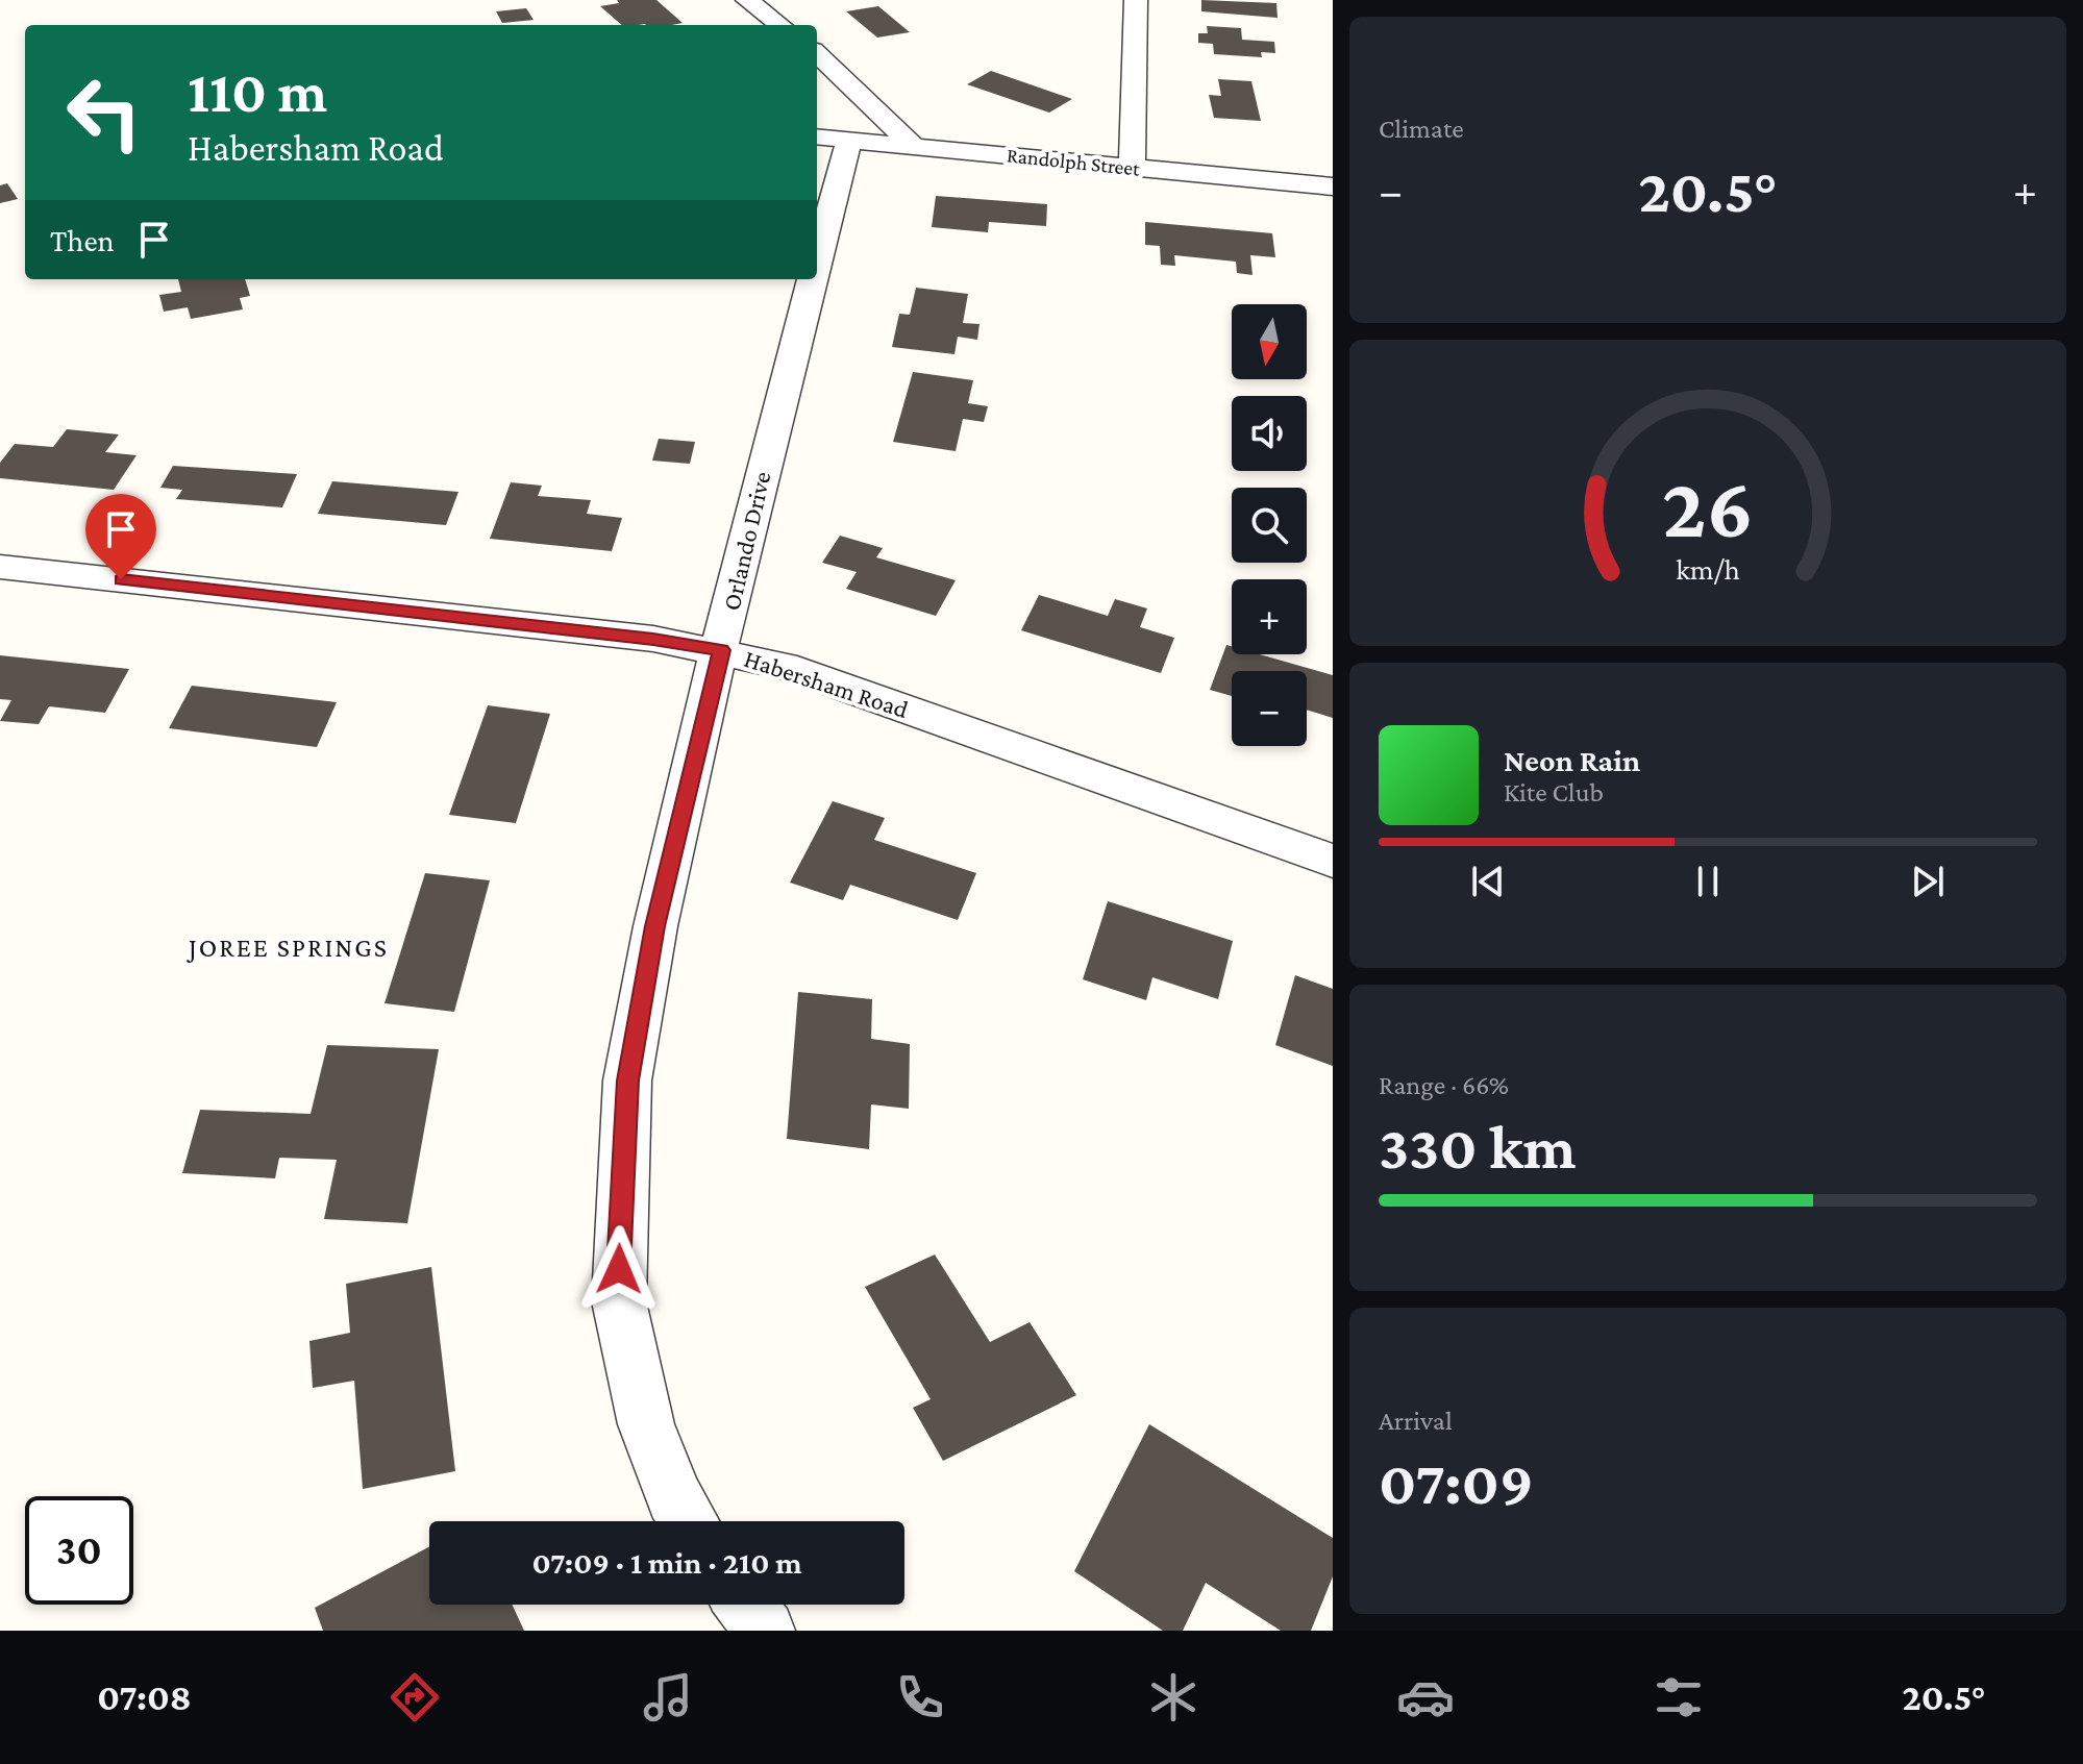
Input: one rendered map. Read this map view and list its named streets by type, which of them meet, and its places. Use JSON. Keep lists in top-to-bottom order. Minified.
{"streets":{"street":["Randolph Street","Orlando Drive","Habersham Road"]},"crossings":[["Randolph Street","Orlando Drive"],["Orlando Drive","Habersham Road"]],"districts":["JOREE SPRINGS"],"north":"bottom","page":{"tile":["Climate",["Range · 66%","330 km"],["Arrival","07:09"]],"turn":["110 m","Habersham Road"],"heat":["−","20.5°","+"],"then":"Then","map_buttons":["+","−"],"song":["Neon Rain","Kite Club"],"limit":"30","trip":"07:09 · 1 min · 210 m","tabs":["07:08","20.5°"],"gauge":["26","km/h"]}}
